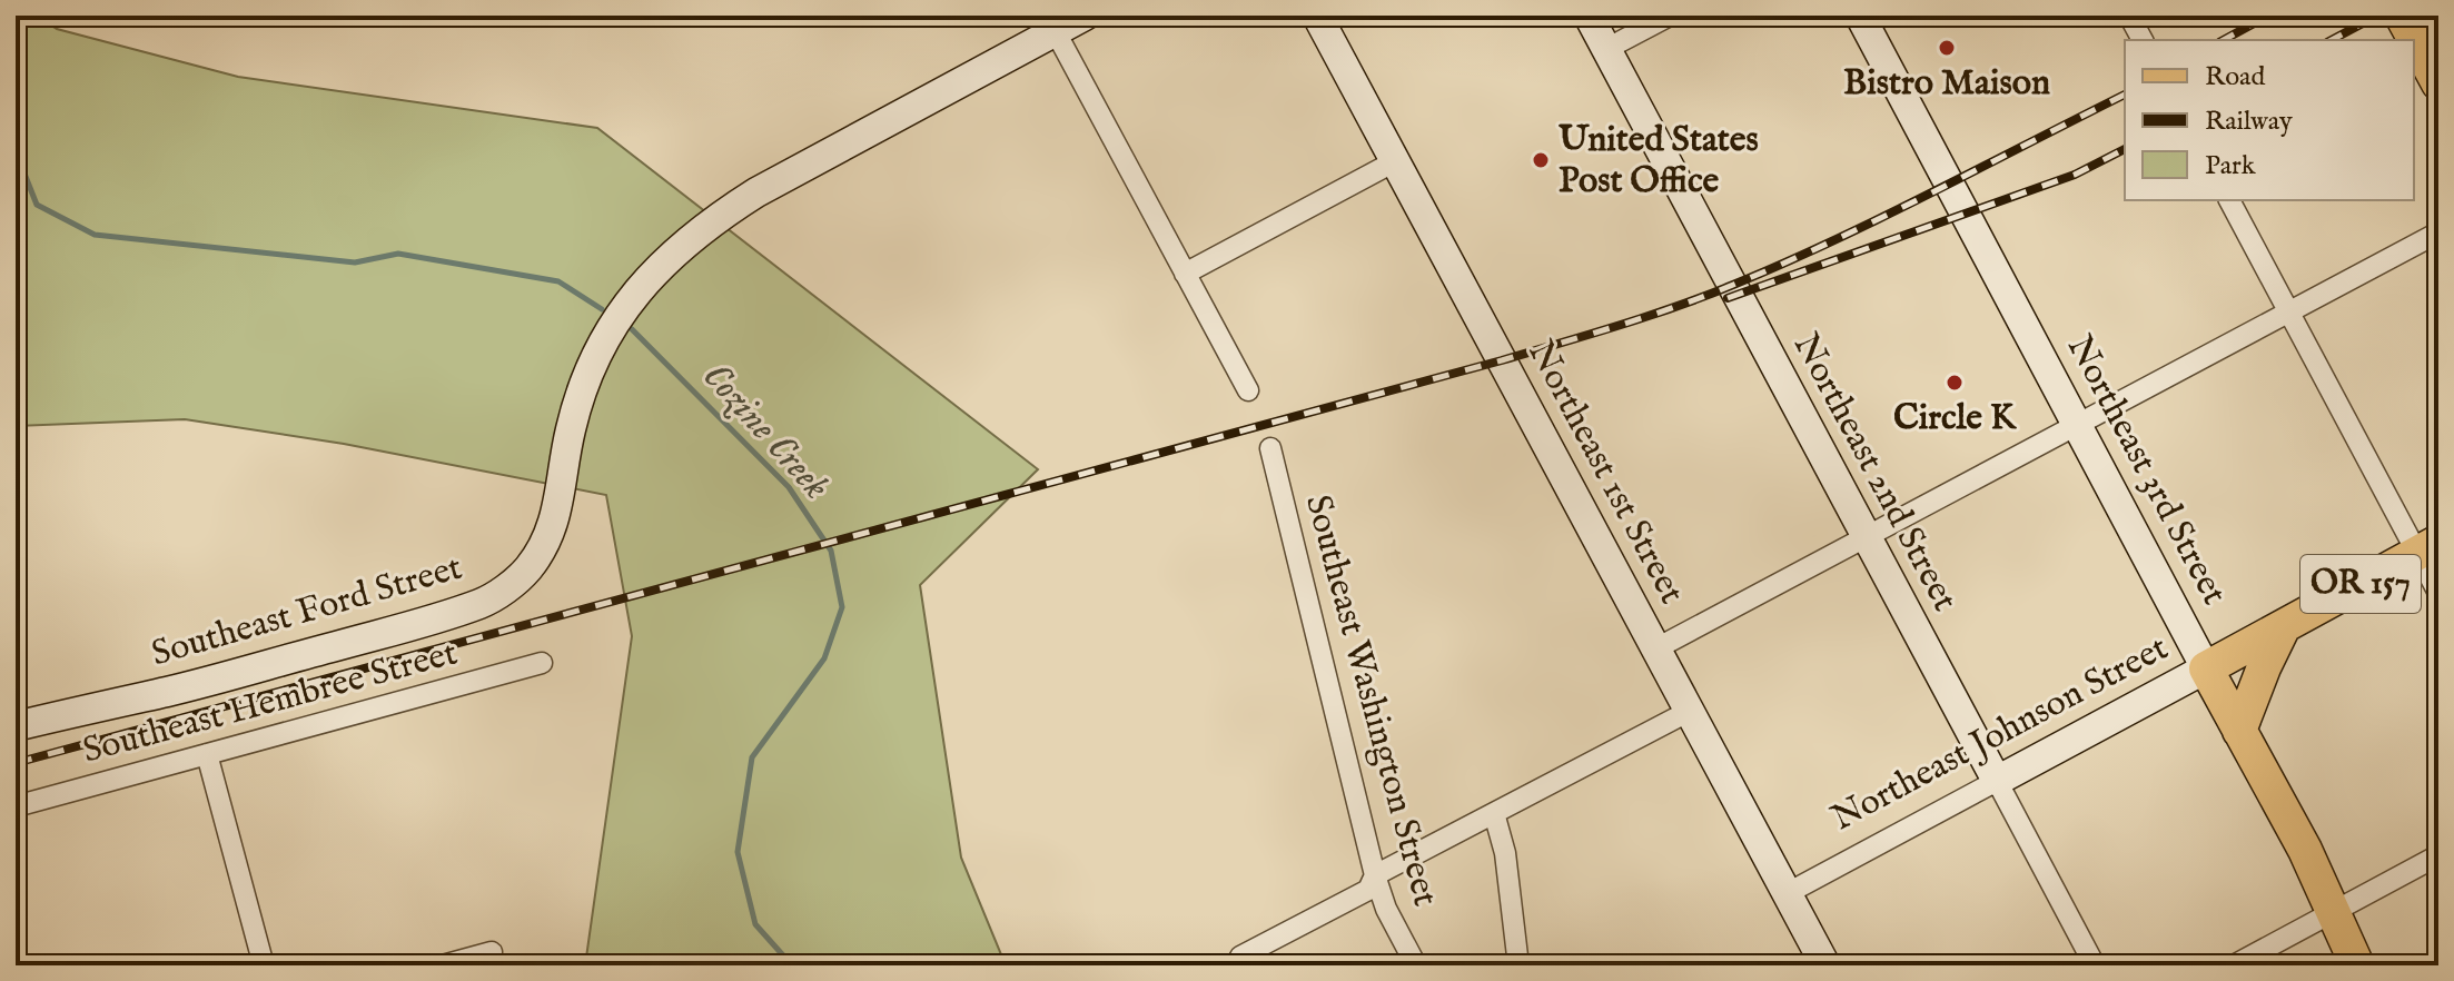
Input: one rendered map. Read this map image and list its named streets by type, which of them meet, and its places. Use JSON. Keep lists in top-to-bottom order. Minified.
{"streets":{"main road":["Northeast 3rd Street","OR 157","Northeast Johnson Street"],"street":["Northeast 1st Street","Northeast 2nd Street","Southeast Ford Street","Southeast Washington Street","Southeast Hembree Street"]},"crossings":[["Northeast 3rd Street","Northeast Johnson Street"],["Northeast 1st Street","Northeast Johnson Street"],["Northeast 2nd Street","Northeast Johnson Street"]],"water":["Cozine Creek"],"places":["Bistro Maison","United States Post Office","Circle K"],"legend":["Road","Railway","Park"]}
